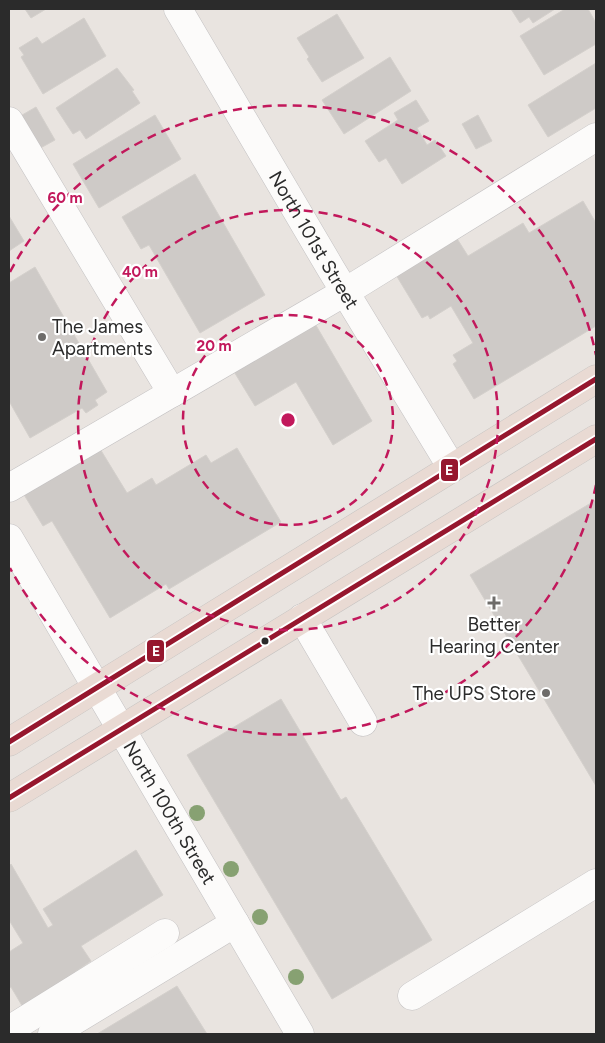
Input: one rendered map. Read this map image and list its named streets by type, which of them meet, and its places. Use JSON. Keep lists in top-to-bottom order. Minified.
{"streets":{"street":["North 101st Street","North 100th Street"]},"places":{"other":["The James Apartments","The UPS Store"],"health":["Better Hearing Center"]},"lines":["transit line E"],"rings":["60 m","40 m","20 m"]}
